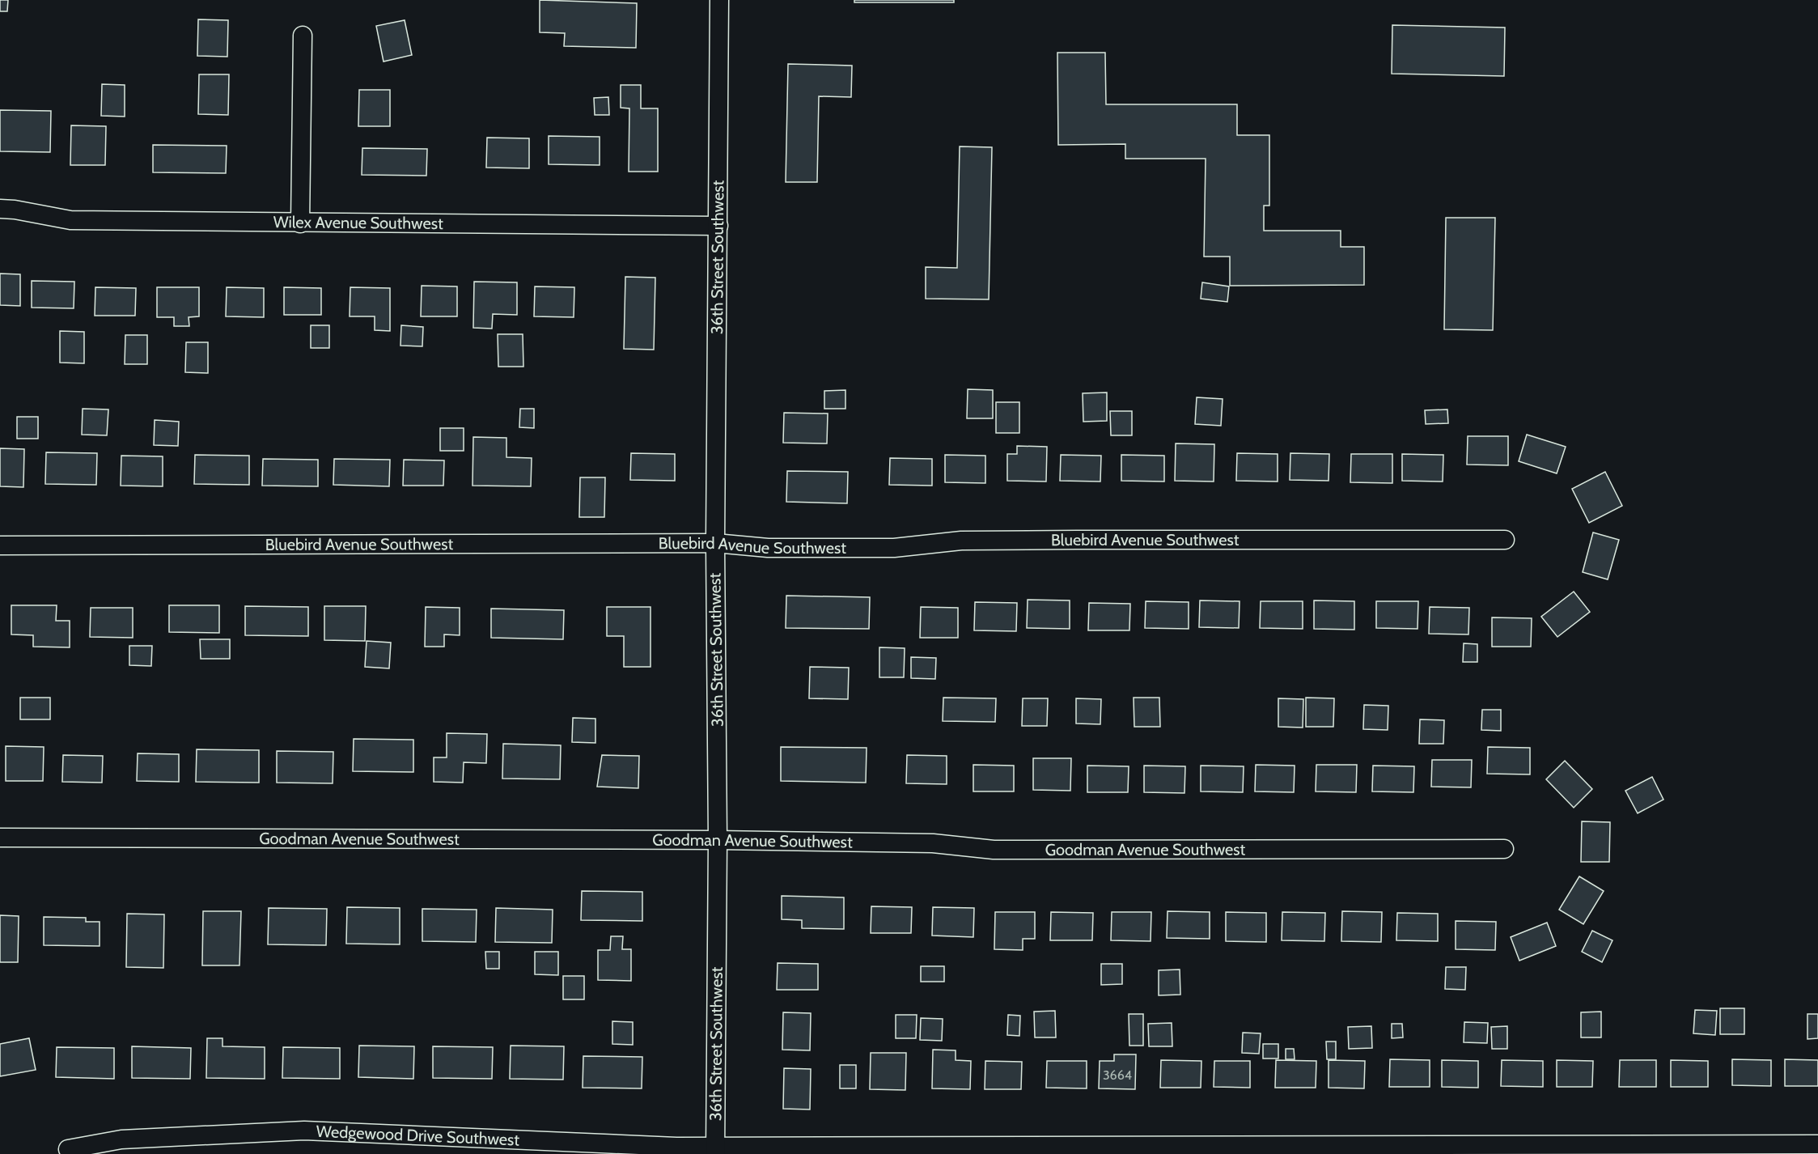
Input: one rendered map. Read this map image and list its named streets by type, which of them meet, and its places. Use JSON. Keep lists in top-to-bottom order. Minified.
{"streets":{"street":["Wilex Avenue Southwest","36th Street Southwest","Bluebird Avenue Southwest","Goodman Avenue Southwest","Wedgewood Drive Southwest"]},"crossings":[["Wilex Avenue Southwest","36th Street Southwest"],["36th Street Southwest","Bluebird Avenue Southwest"],["36th Street Southwest","Goodman Avenue Southwest"],["36th Street Southwest","Wedgewood Drive Southwest"]],"house_numbers":["3664"]}
